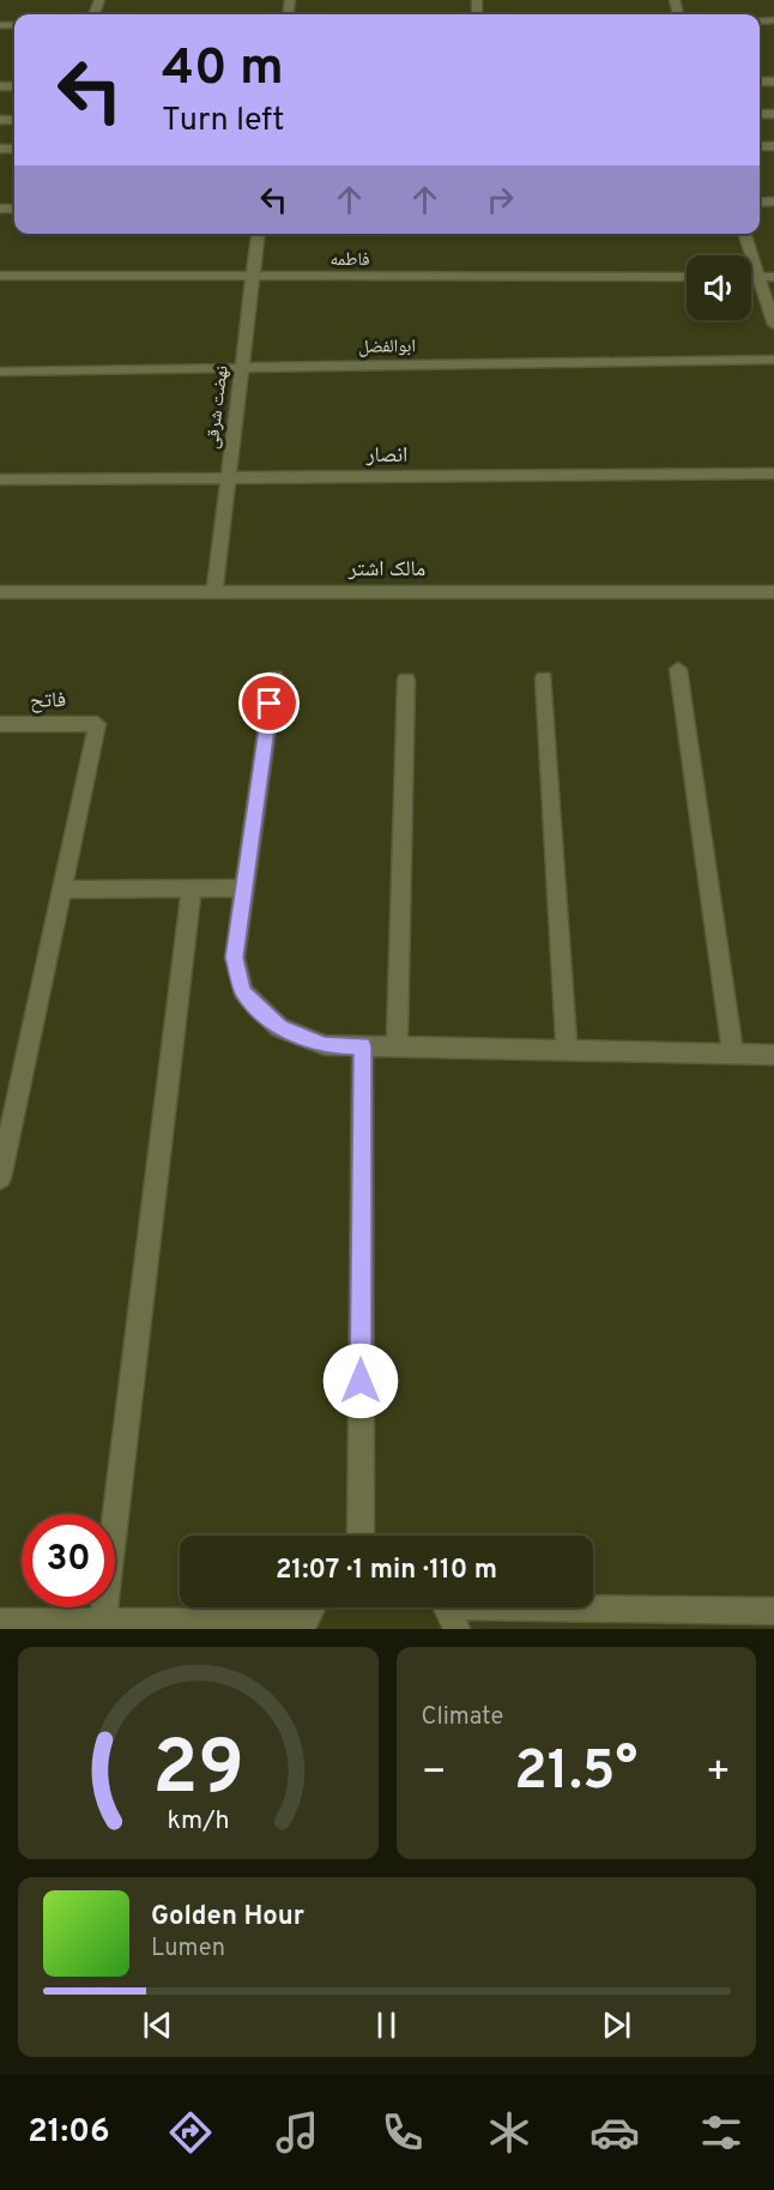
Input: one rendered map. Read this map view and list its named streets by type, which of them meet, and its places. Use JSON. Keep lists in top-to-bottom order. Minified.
{"streets":{"street":["فاطمه","ابوالفضل","نهضت شرقی","انصار","مالک اشتر","فاتح"]},"crossings":[["فاطمه","نهضت شرقی"],["ابوالفضل","نهضت شرقی"],["نهضت شرقی","انصار"],["نهضت شرقی","مالک اشتر"]],"page":{"turn":["40 m","Turn left"],"limit":"30","trip":"21:07 · 1 min · 110 m","tile":"Climate","heat":["−","21.5°","+"],"song":["Golden Hour","Lumen"],"tabs":"21:06","gauge":["29","km/h"]}}
